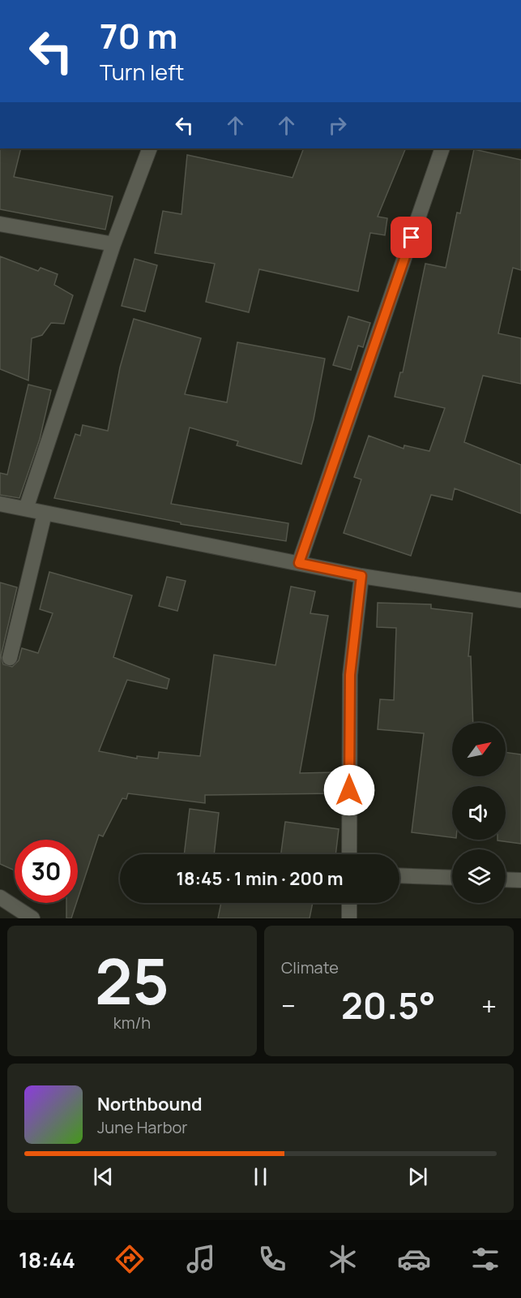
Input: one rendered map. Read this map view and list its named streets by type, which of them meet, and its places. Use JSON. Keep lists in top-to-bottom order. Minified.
{"north":"top right","page":{"turn":["70 m","Turn left"],"limit":"30","trip":"18:45 · 1 min · 200 m","tile":[["25","km/h"],"Climate"],"heat":["−","20.5°","+"],"song":["Northbound","June Harbor"],"tabs":"18:44"}}
